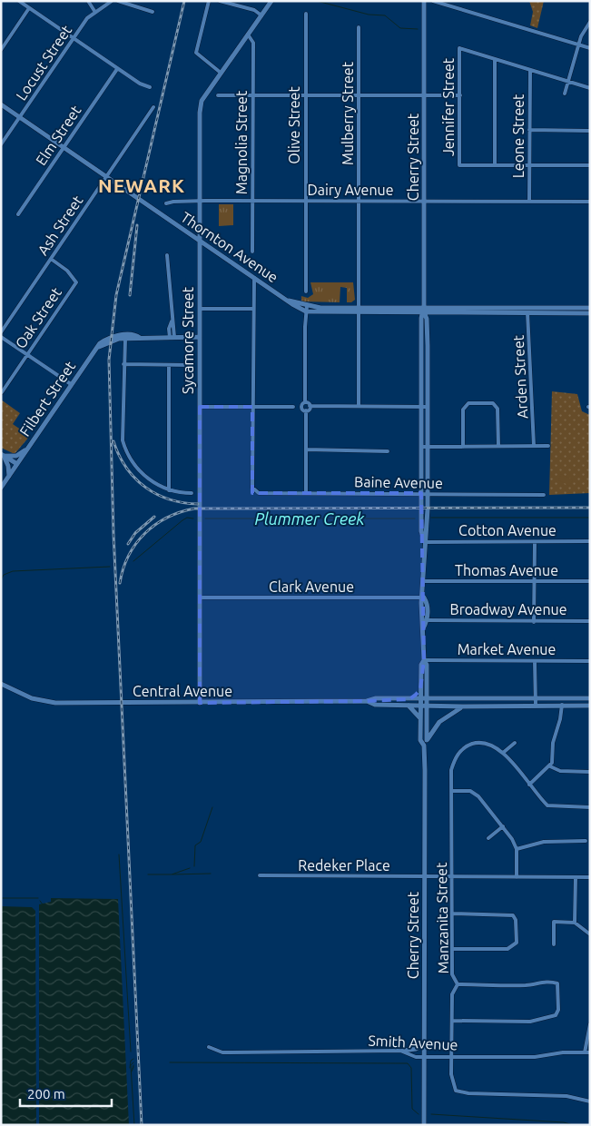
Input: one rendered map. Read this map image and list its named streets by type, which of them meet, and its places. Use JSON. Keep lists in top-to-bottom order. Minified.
{"streets":{"street":["Locust Street","Jennifer Street","Mulberry Street","Olive Street","Elm Street","Leone Street","Magnolia Street","Cherry Street","Dairy Avenue","Ash Street","Thornton Avenue","Oak Street","Sycamore Street","Arden Street","Filbert Street","Baine Avenue","Cotton Avenue","Thomas Avenue","Clark Avenue","Broadway Avenue","Market Avenue","Central Avenue","Redeker Place","Manzanita Street","Smith Avenue"]},"crossings":[["Locust Street","Thornton Avenue"],["Mulberry Street","Dairy Avenue"],["Mulberry Street","Thornton Avenue"],["Olive Street","Dairy Avenue"],["Elm Street","Thornton Avenue"],["Leone Street","Dairy Avenue"],["Magnolia Street","Dairy Avenue"],["Magnolia Street","Sycamore Street"],["Cherry Street","Dairy Avenue"],["Cherry Street","Thornton Avenue"],["Cherry Street","Baine Avenue"],["Cherry Street","Cotton Avenue"],["Cherry Street","Thomas Avenue"],["Cherry Street","Clark Avenue"],["Cherry Street","Broadway Avenue"],["Cherry Street","Market Avenue"],["Cherry Street","Central Avenue"],["Cherry Street","Redeker Place"],["Cherry Street","Smith Avenue"],["Dairy Avenue","Sycamore Street"],["Ash Street","Thornton Avenue"],["Ash Street","Oak Street"],["Thornton Avenue","Sycamore Street"],["Thornton Avenue","Arden Street"],["Sycamore Street","Clark Avenue"],["Sycamore Street","Central Avenue"],["Redeker Place","Manzanita Street"],["Manzanita Street","Smith Avenue"]],"districts":["NEWARK"],"water":["Plummer Creek"],"scale_bar":"200 m"}
